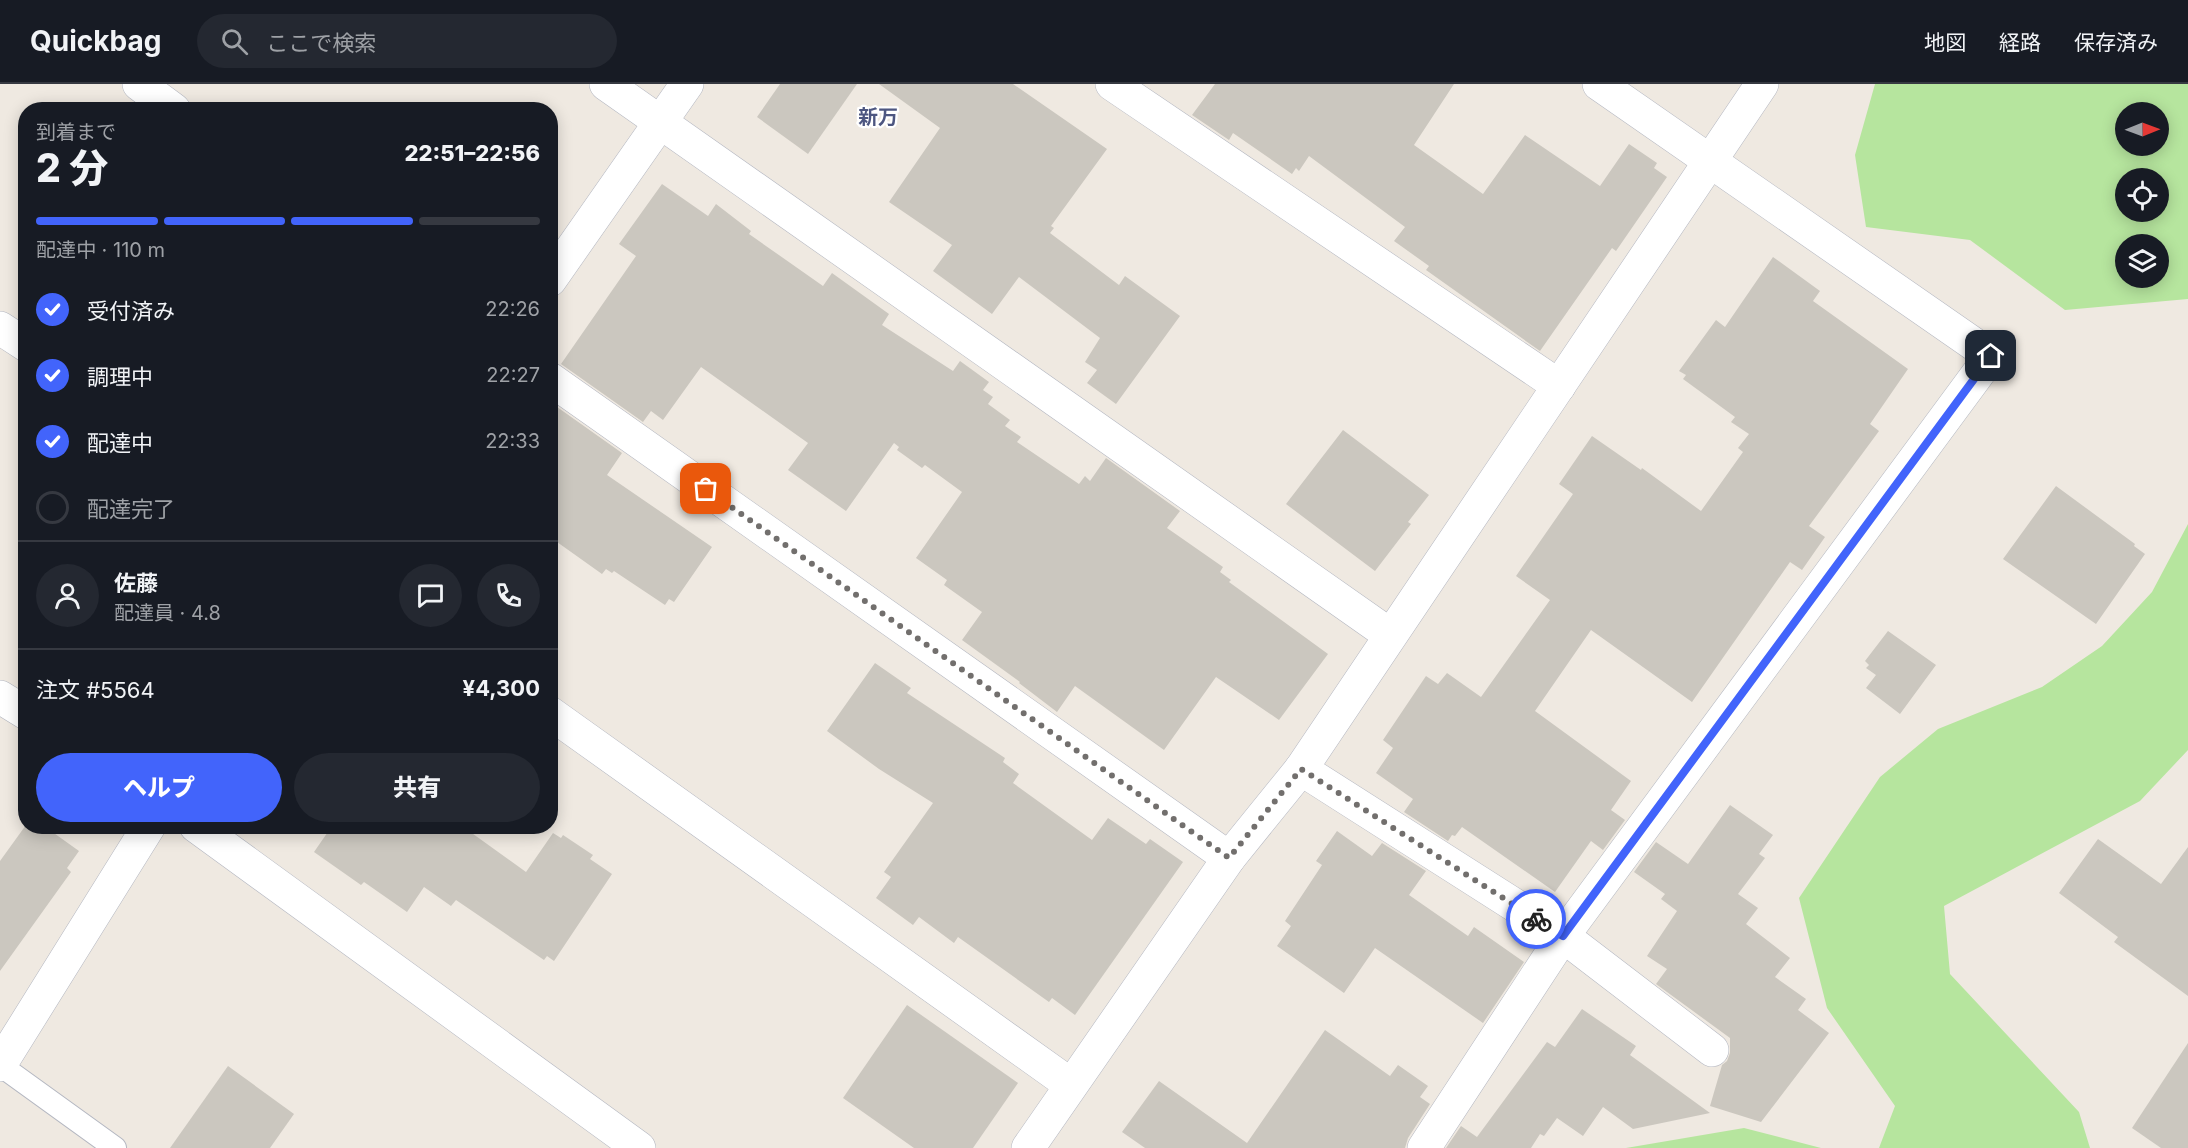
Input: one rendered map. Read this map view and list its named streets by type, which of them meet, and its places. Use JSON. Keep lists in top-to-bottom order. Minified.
{"districts":["新万"],"north":"right","page":{"header":"Quickbag","search":"ここで検索","nav":["地図","経路","保存済み"],"heading":["2 分","到着まで","22:51–22:56"],"panel":["佐藤","配達員 · 4.8","注文 #5564","¥4,300"],"bar":"配達中 · 110 m","list":[["受付済み","22:26"],["調理中","22:27"],["配達中","22:33"],"配達完了"],"buttons":["ヘルプ","共有"]}}
